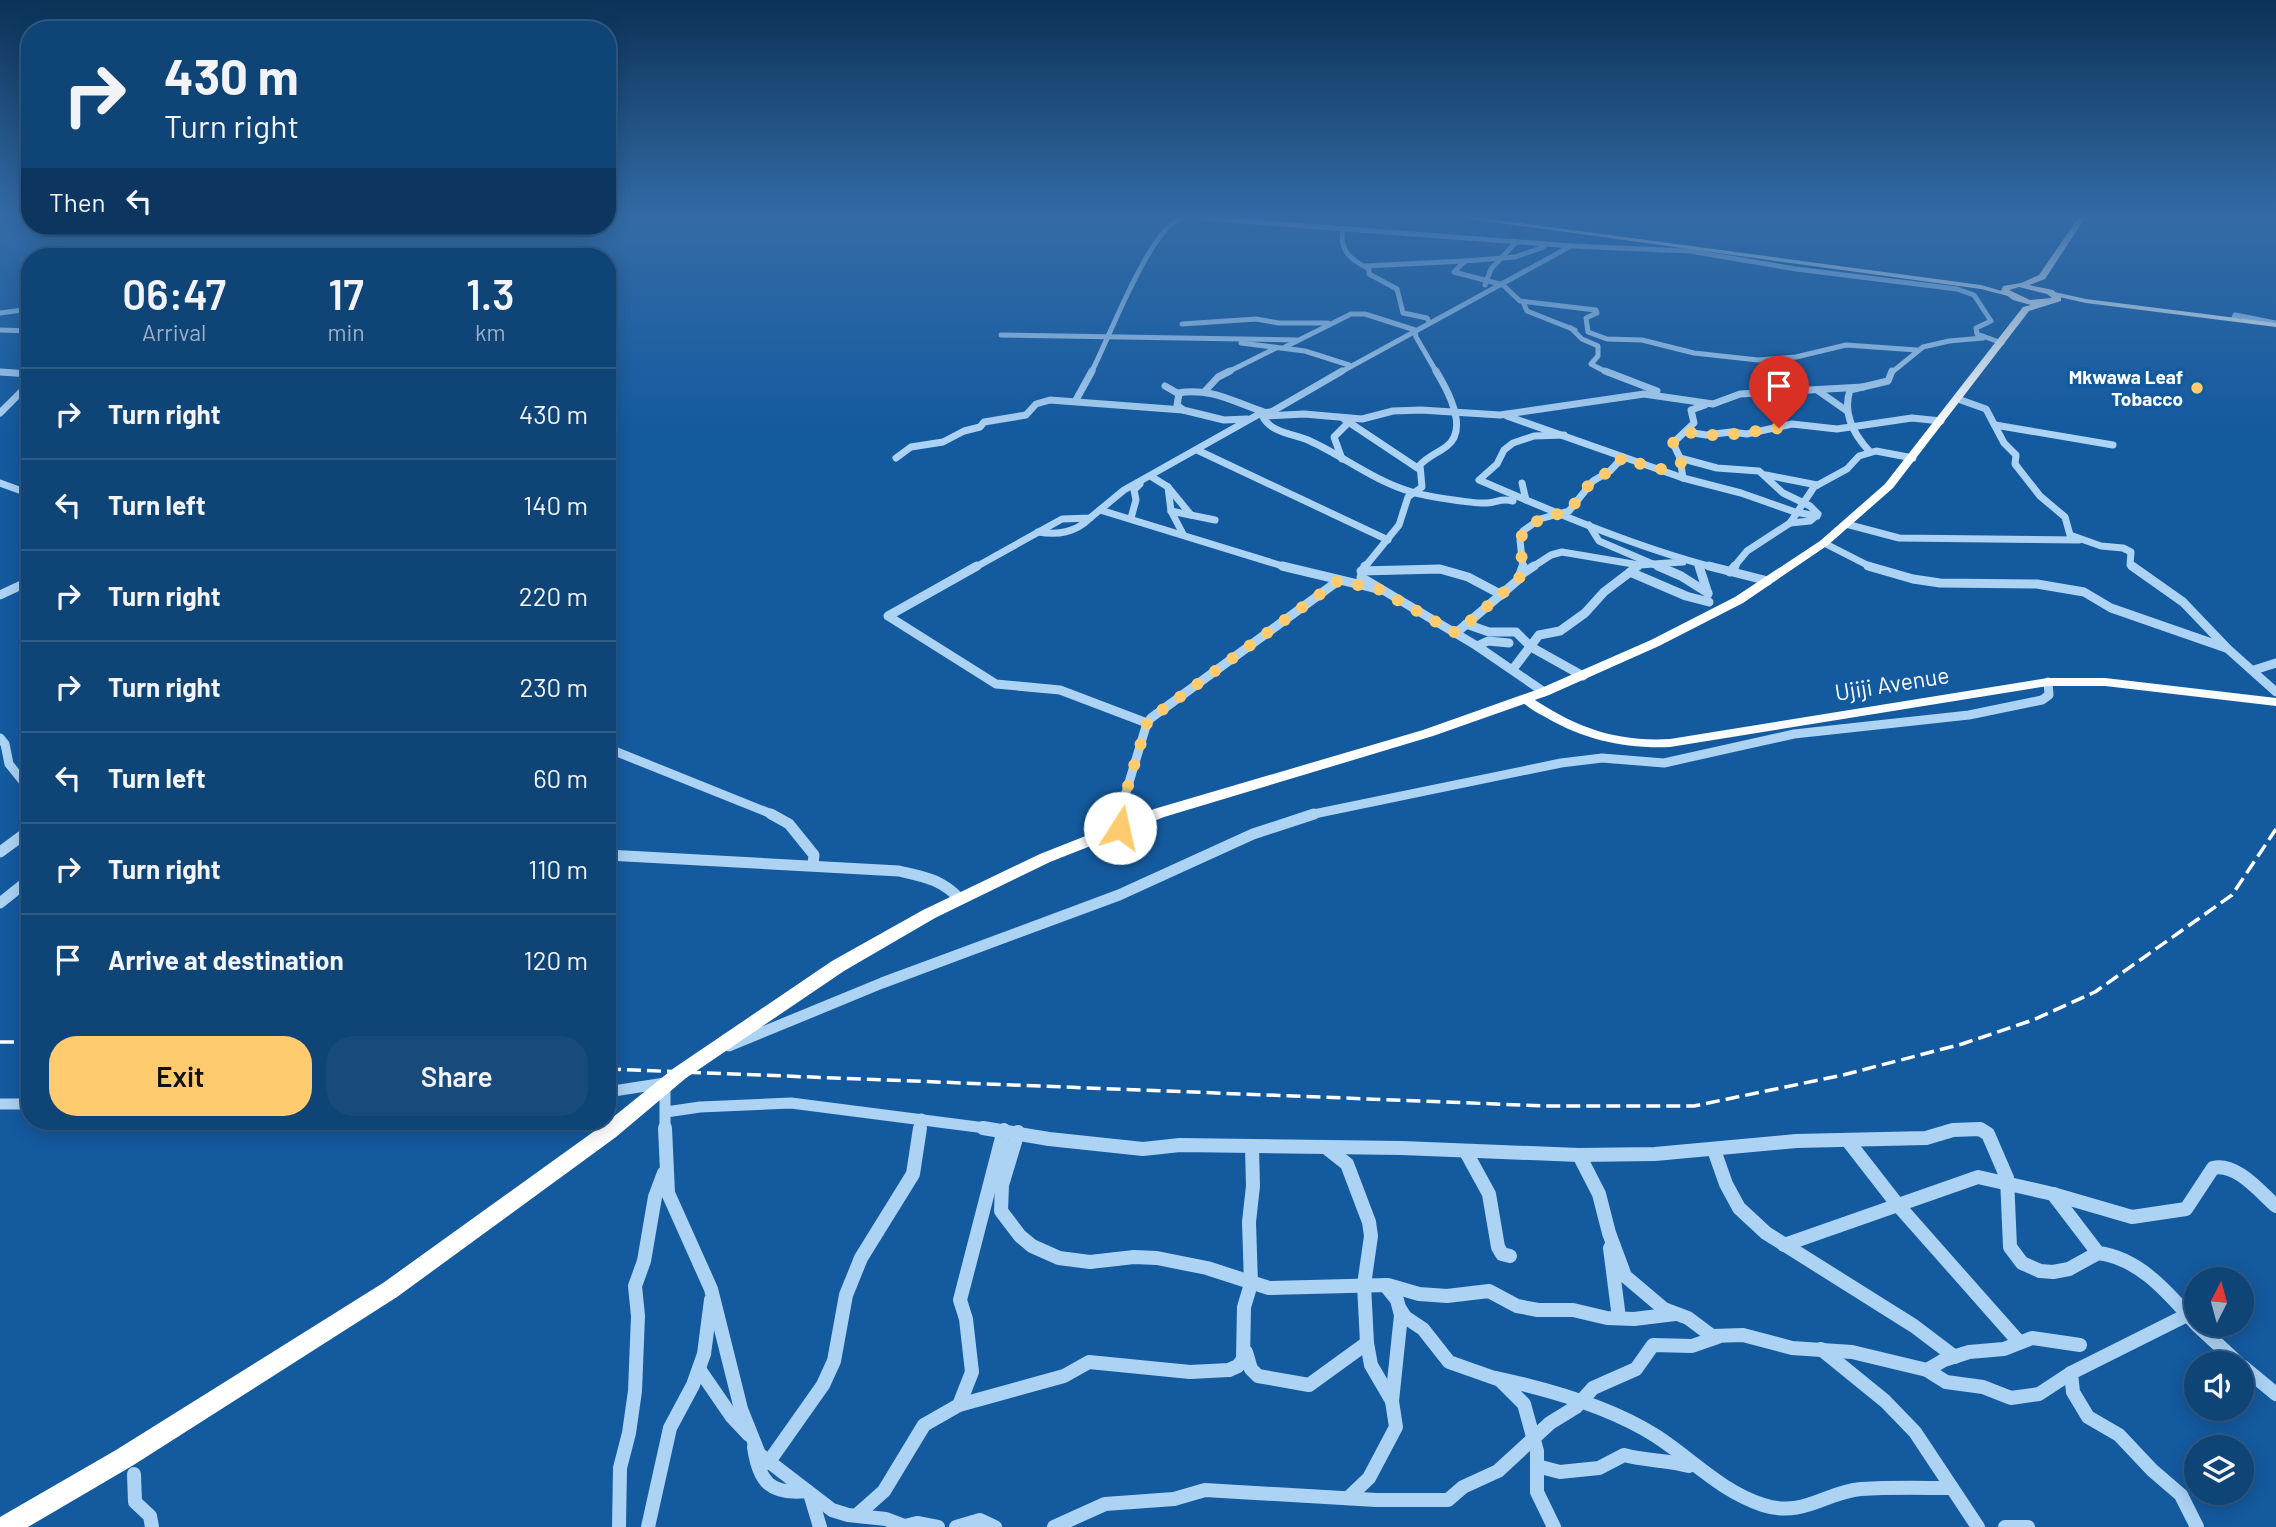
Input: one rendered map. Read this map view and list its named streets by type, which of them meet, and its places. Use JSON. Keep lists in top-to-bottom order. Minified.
{"streets":{"main road":["Ujiji Avenue"]},"places":["Mkwawa Leaf Tobacco"],"north":"top","page":{"turn":["430 m","Turn right"],"then":"Then","eta":["06:47","Arrival","17","min","1.3","km"],"list":[{"name":"Turn right","value":"430 m"},{"name":"Turn left","value":"140 m"},{"name":"Turn right","value":"220 m"},{"name":"Turn right","value":"230 m"},{"name":"Turn left","value":"60 m"},{"name":"Turn right","value":"110 m"},{"name":"Arrive at destination","value":"120 m"}],"buttons":["Exit","Share"]}}
